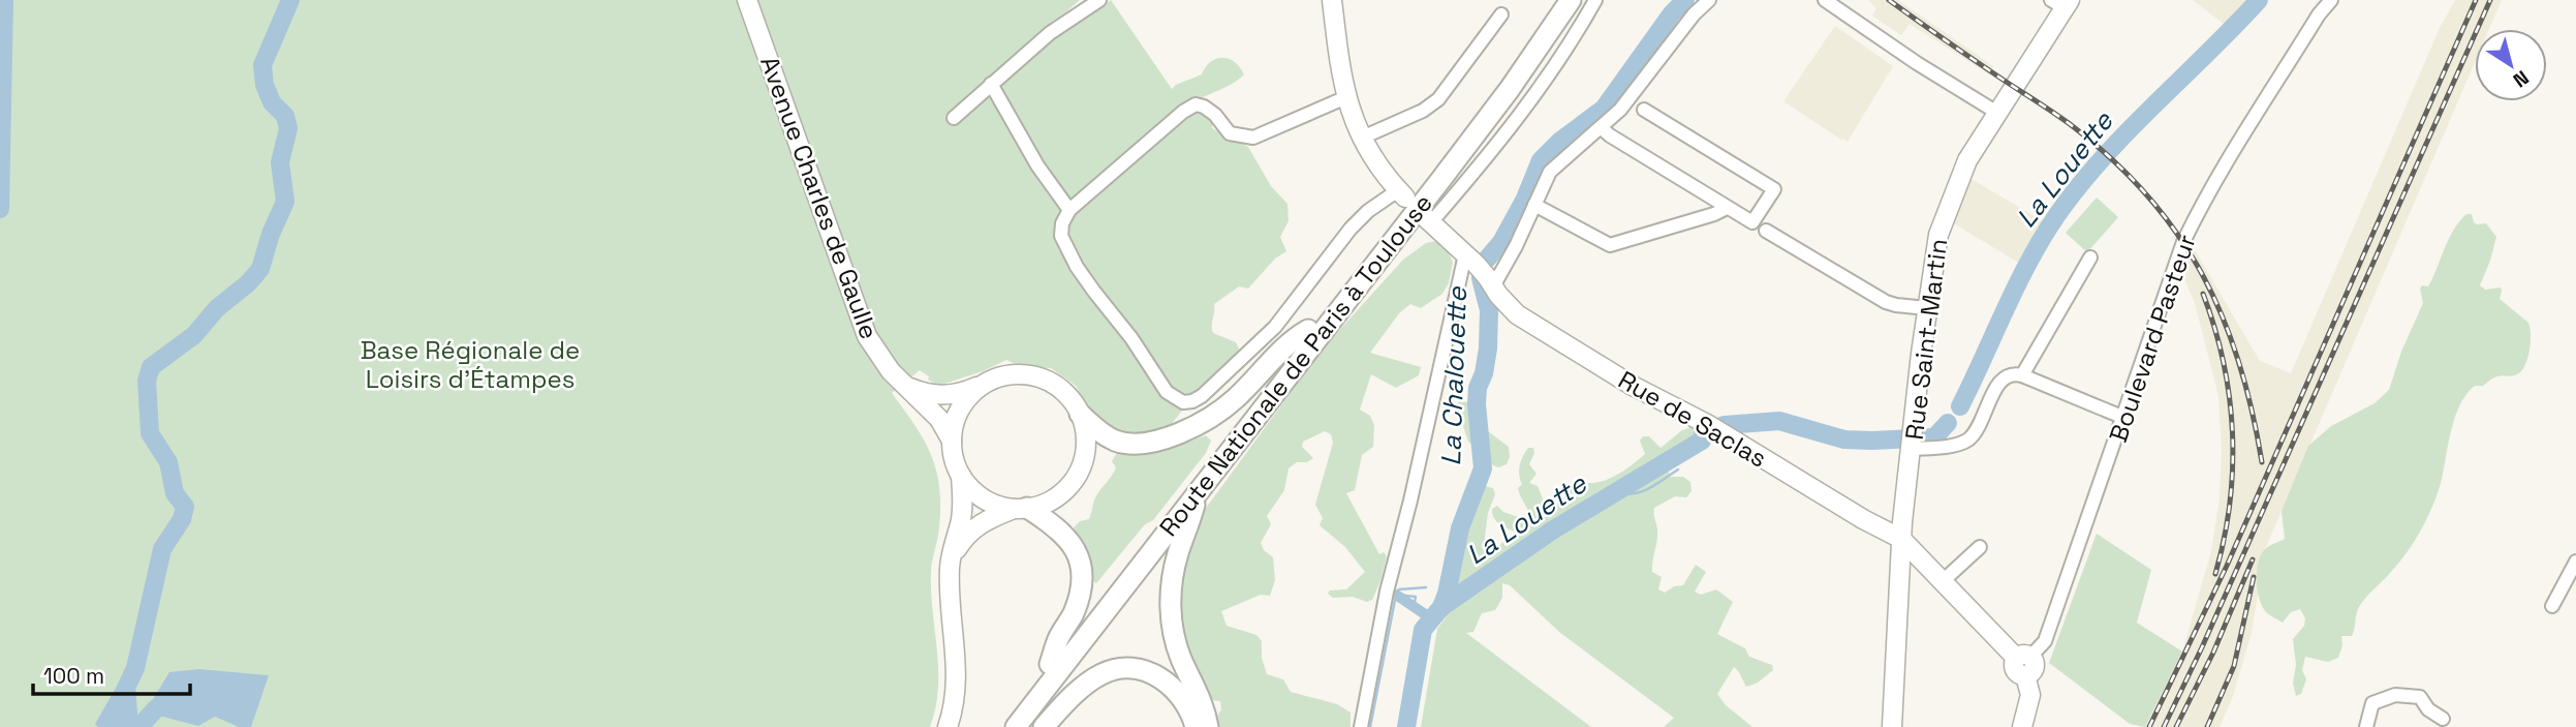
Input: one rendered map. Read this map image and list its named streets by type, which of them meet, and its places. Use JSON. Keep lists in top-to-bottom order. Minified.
{"streets":{"main road":["Avenue Charles de Gaulle","Rue Saint-Martin","Route Nationale de Paris à Toulouse","Rue de Saclas"],"street":["Boulevard Pasteur"]},"crossings":[["Boulevard Pasteur","Rue de Saclas"],["Rue Saint-Martin","Rue de Saclas"]],"water":["La Louette","La Chalouette"],"parks":["Base Régionale de Loisirs d'Étampes"],"scale_bar":"100 m","north":"bottom right"}
